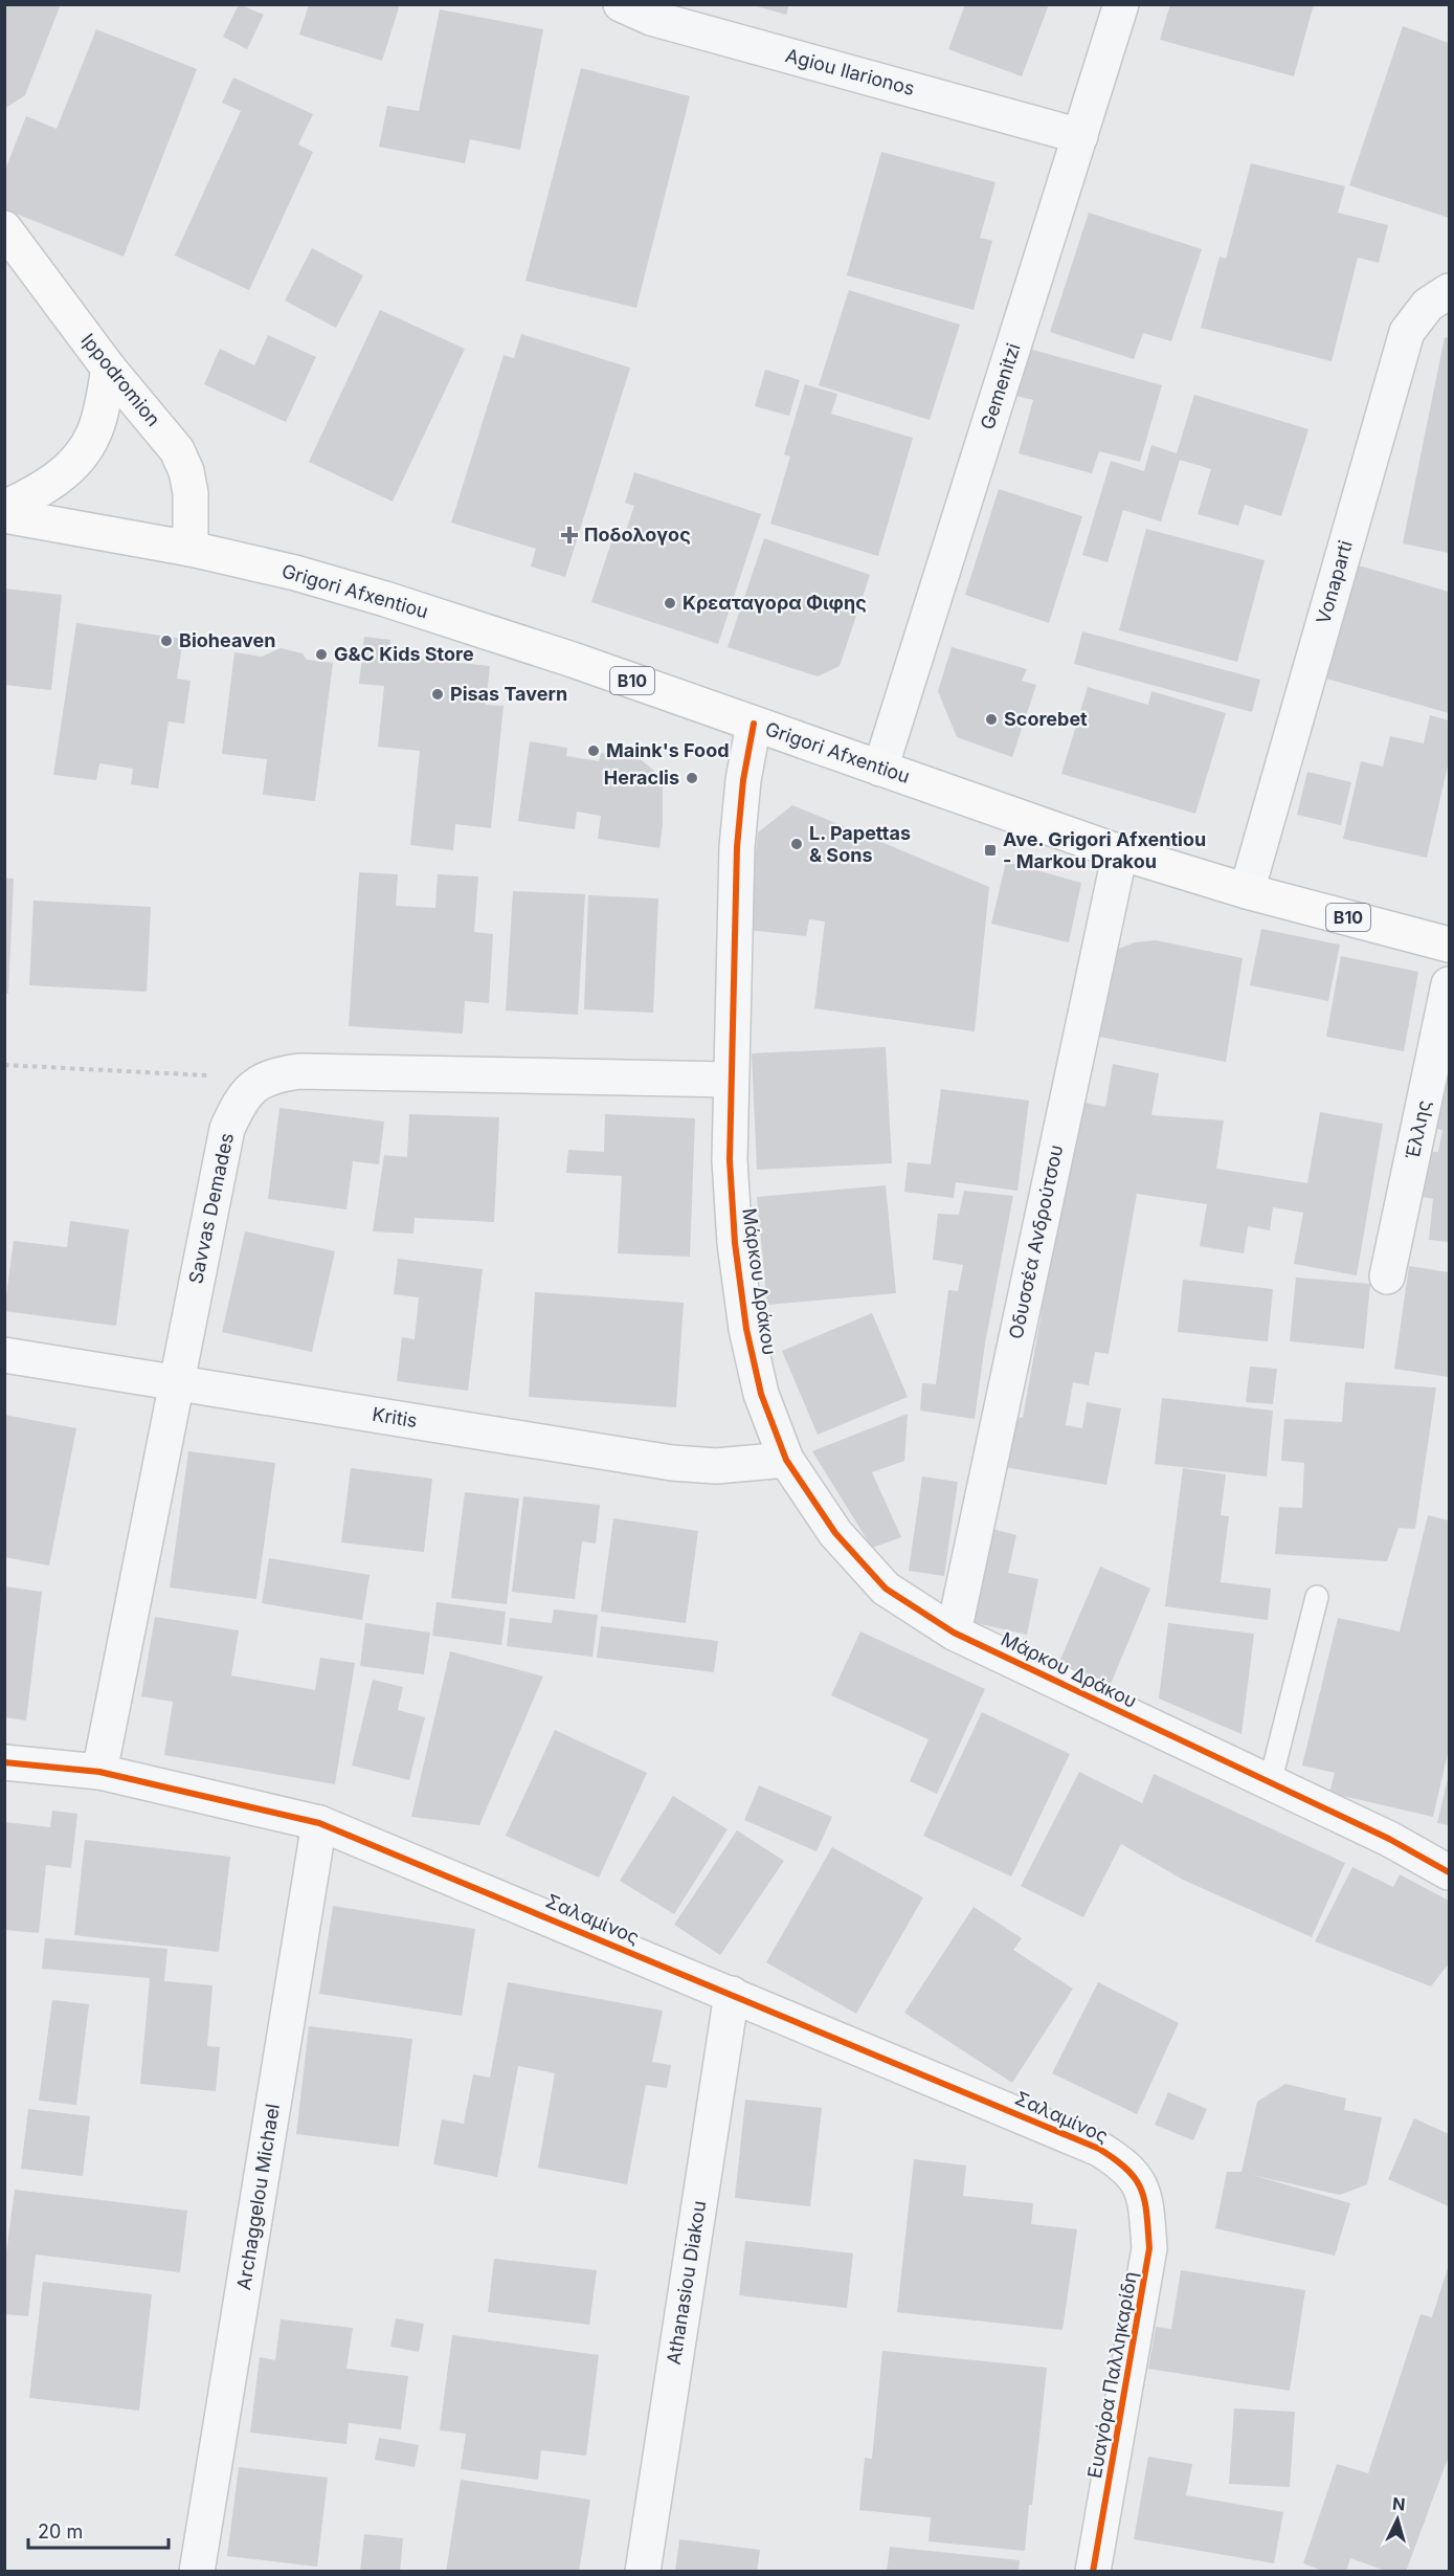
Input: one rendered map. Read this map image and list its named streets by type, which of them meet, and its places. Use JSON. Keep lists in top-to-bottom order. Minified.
{"streets":{"main road":["Ippodromion","Grigori Afxentiou","B10"],"street":["Agiou Ilarionos","Gemenitzi","Vonaparti","Έλλης","Savvas Demades","Οδυσσέα Ανδρούτσου","Μάρκου Δράκου","Kritis","Σαλαμίνος","Archaggelou Michael","Athanasiou Diakou","Ευαγόρα Παλληκαρίδη"]},"crossings":[["Agiou Ilarionos","Gemenitzi"],["Ippodromion","Grigori Afxentiou"],["Gemenitzi","Grigori Afxentiou"],["Vonaparti","Grigori Afxentiou"],["Grigori Afxentiou","Οδυσσέα Ανδρούτσου"],["Grigori Afxentiou","Μάρκου Δράκου"],["Savvas Demades","Μάρκου Δράκου"],["Savvas Demades","Kritis"],["Savvas Demades","Σαλαμίνος"],["Οδυσσέα Ανδρούτσου","Μάρκου Δράκου"],["Μάρκου Δράκου","Kritis"],["Σαλαμίνος","Archaggelou Michael"],["Σαλαμίνος","Athanasiou Diakou"],["Σαλαμίνος","Ευαγόρα Παλληκαρίδη"]],"places":{"health":["Ποδολογος"],"other":["Κρεαταγορα Φιφης","Bioheaven","G&C Kids Store","Pisas Tavern","Scorebet","Maink's Food","Heraclis","L. Papettas & Sons"],"transit":["Ave. Grigori Afxentiou - Markou Drakou"]},"scale_bar":"20 m","north":"top"}
